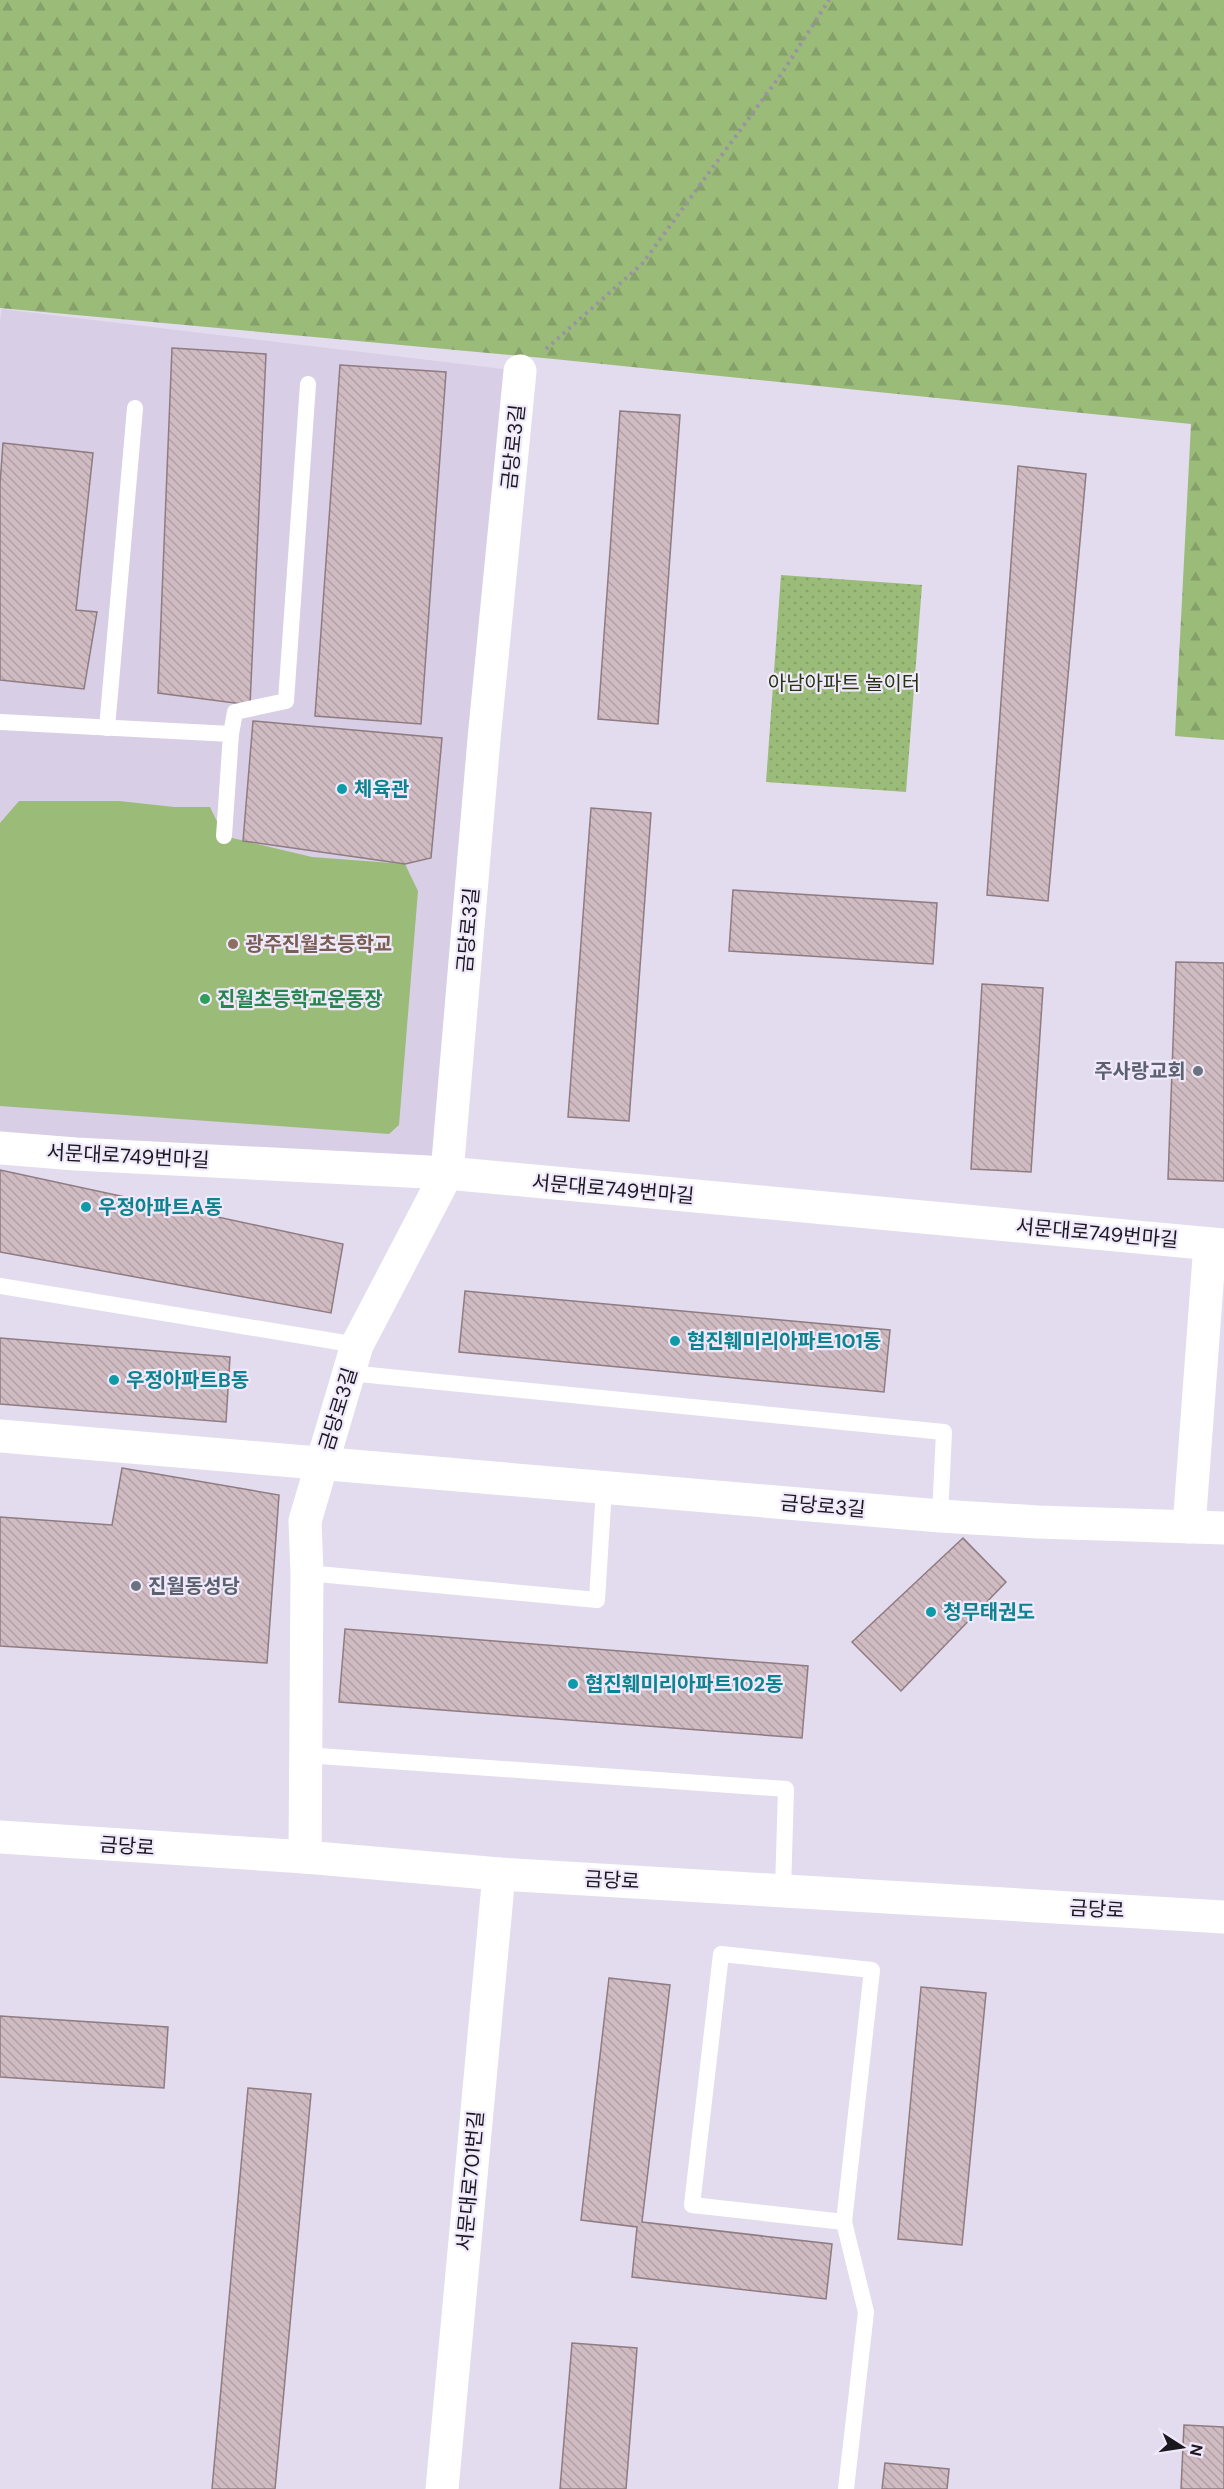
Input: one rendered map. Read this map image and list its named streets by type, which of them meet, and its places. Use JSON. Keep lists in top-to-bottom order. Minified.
{"streets":{"street":["금당로3길","서문대로749번마길","금당로","서문대로701번길"]},"crossings":[["금당로3길","서문대로749번마길"],["금당로3길","금당로"],["금당로","서문대로701번길"]],"parks":["아남아파트 놀이터"],"places":["체육관","광주진월초등학교","진월초등학교운동장","주사랑교회","우정아파트A동","협진훼미리아파트101동","우정아파트B동","진월동성당","청무태권도","협진훼미리아파트102동"],"north":"right"}
